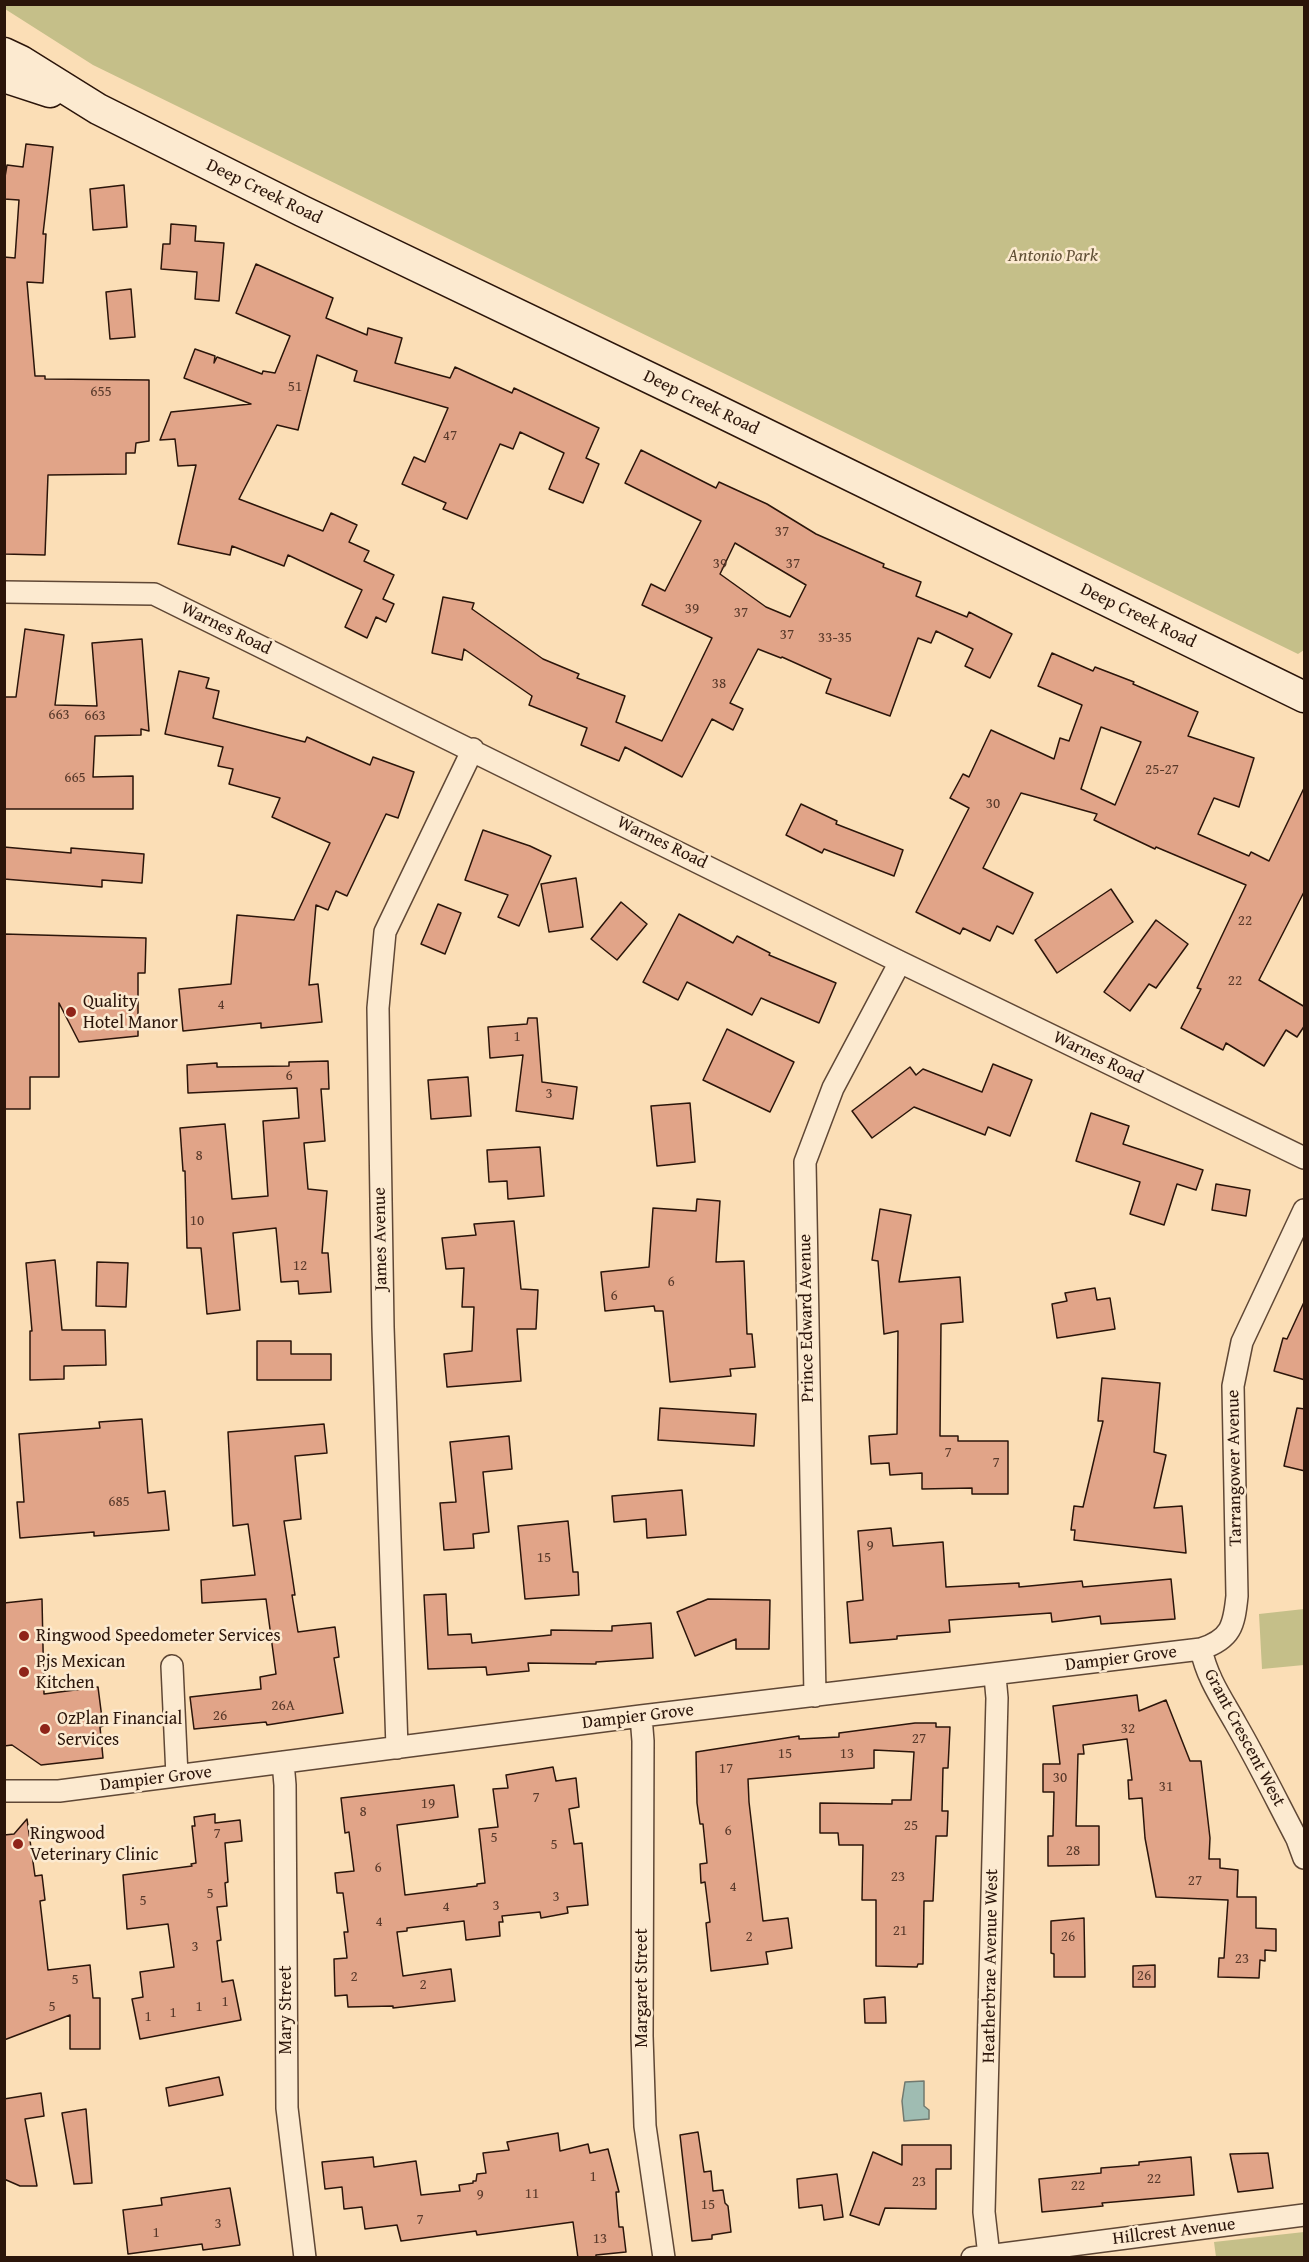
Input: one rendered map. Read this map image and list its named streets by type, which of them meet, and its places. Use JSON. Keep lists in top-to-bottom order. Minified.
{"streets":{"main road":["Deep Creek Road"],"street":["Warnes Road","James Avenue","Prince Edward Avenue","Tarrangower Avenue","Dampier Grove","Grant Crescent West","Heatherbrae Avenue West","Margaret Street","Mary Street","Hillcrest Avenue"]},"crossings":[["Warnes Road","James Avenue"],["Warnes Road","Prince Edward Avenue"],["James Avenue","Dampier Grove"],["Prince Edward Avenue","Dampier Grove"],["Tarrangower Avenue","Dampier Grove"],["Dampier Grove","Grant Crescent West"],["Dampier Grove","Heatherbrae Avenue West"],["Dampier Grove","Margaret Street"],["Dampier Grove","Mary Street"],["Heatherbrae Avenue West","Hillcrest Avenue"]],"parks":["Antonio Park"],"places":["Quality Hotel Manor","Ringwood Speedometer Services","Pjs Mexican Kitchen","OzPlan Financial Services","Ringwood Veterinary Clinic"],"house_numbers":["51","655","47","37","39","37","39","37","37","33-35","38","663","663","25-27","665","30","22","22","4","1","6","3","8","10","12","6","6","7","7","685","9","15","26A","26","32","27","15","13","17","30","31","7","19","8","25","6","7","5","5","28","6","23","27","4","5","3","5","3","4","4","21","2","26","3","23","26","2","5","2","1","5","1","1","1","1","22","23","22","11","9","15","7","3","1","13"]}
